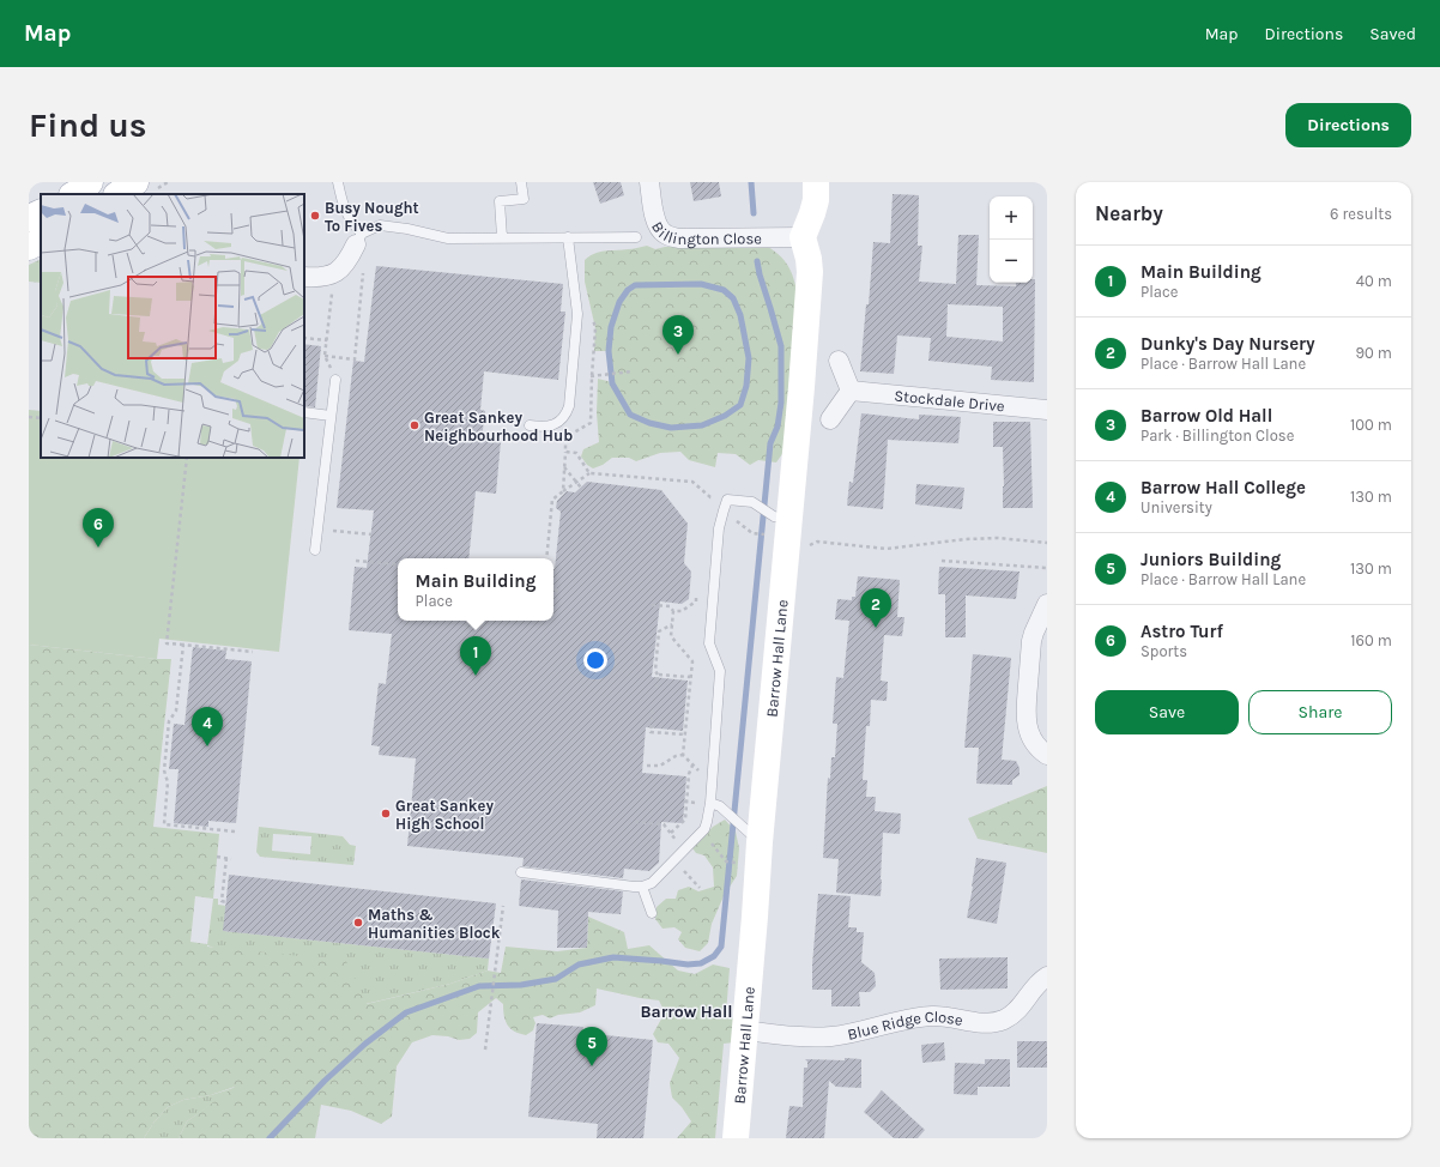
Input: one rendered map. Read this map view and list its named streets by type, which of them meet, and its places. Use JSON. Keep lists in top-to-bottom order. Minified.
{"streets":{"street":["Billington Close","Stockdale Drive","Barrow Hall Lane","Blue Ridge Close"]},"crossings":[["Billington Close","Barrow Hall Lane"],["Barrow Hall Lane","Blue Ridge Close"]],"districts":["Barrow Hall"],"places":["Busy Nought To Fives","Great Sankey Neighbourhood Hub","Great Sankey High School","Maths & Humanities Block"],"page":{"header":"Map","nav":["Map","Directions","Saved"],"buttons":["Directions",["Save","Share"]],"title":"Find us","heading":["Nearby","6 results"],"map_buttons":["+","−"],"list":[{"mark":"1","name":"Main Building","note":"Place","value":"40 m"},{"mark":"2","name":"Dunky's Day Nursery","note":"Place · Barrow Hall Lane","value":"90 m"},{"mark":"3","name":"Barrow Old Hall","note":"Park · Billington Close","value":"100 m"},{"mark":"4","name":"Barrow Hall College","note":"University","value":"130 m"},{"mark":"5","name":"Juniors Building","note":"Place · Barrow Hall Lane","value":"130 m"},{"mark":"6","name":"Astro Turf","note":"Sports","value":"160 m"}],"pins":["3","6","2","1","4","5"],"popup":["Main Building","Place"]}}
